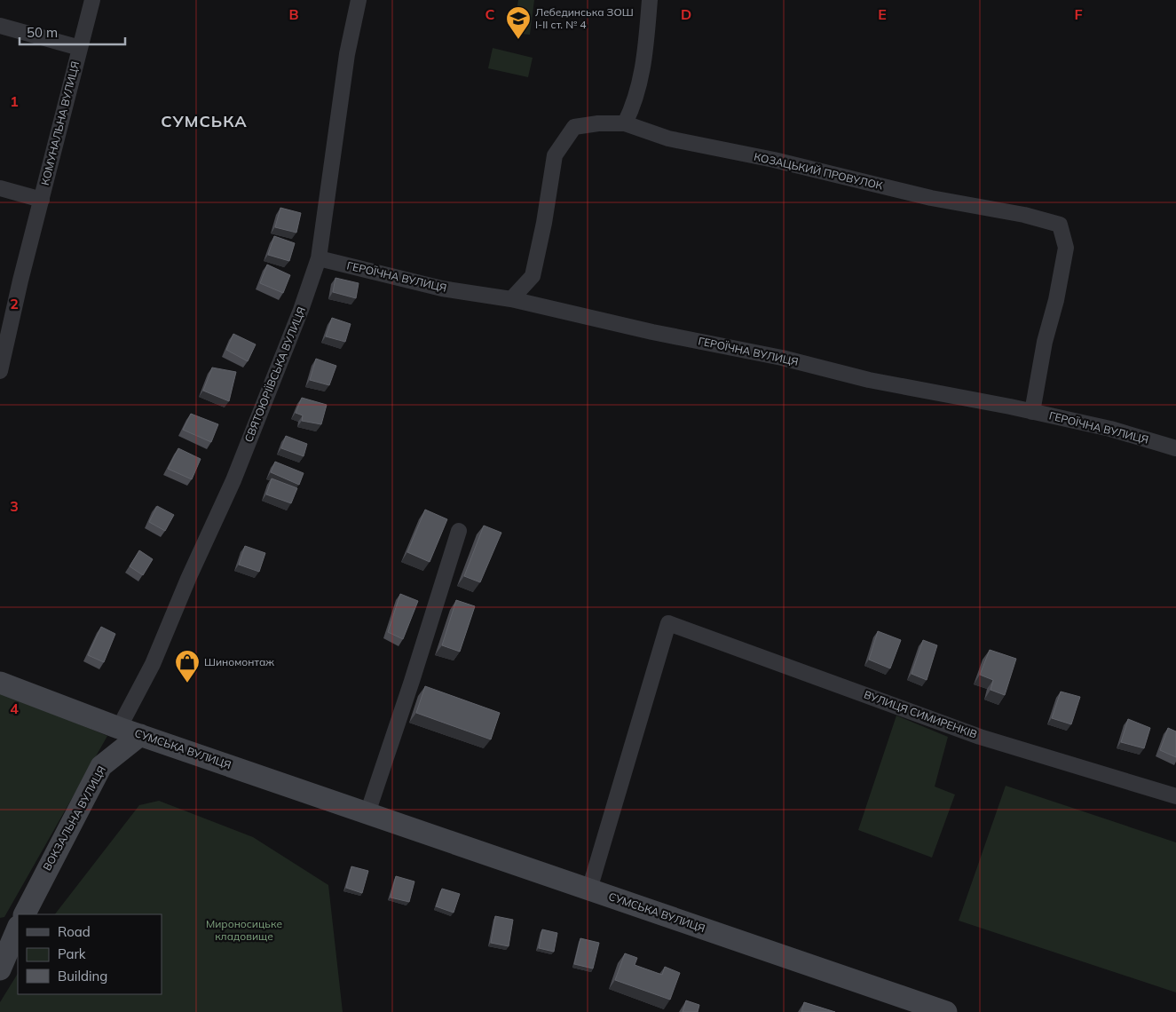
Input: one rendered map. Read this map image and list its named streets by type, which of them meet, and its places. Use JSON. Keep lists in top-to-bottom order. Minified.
{"streets":{"main road":["СУМСЬКА ВУЛИЦЯ","ВОКЗАЛЬНА ВУЛИЦЯ"],"street":["КОМУНАЛЬНА ВУЛИЦЯ","КОЗАЦЬКИЙ ПРОВУЛОК","ГЕРОЇЧНА ВУЛИЦЯ","СВЯТОЮРІЇВСЬКА ВУЛИЦЯ","ВУЛИЦЯ СИМИРЕНКІВ"]},"crossings":[["КОЗАЦЬКИЙ ПРОВУЛОК","ГЕРОЇЧНА ВУЛИЦЯ"],["ГЕРОЇЧНА ВУЛИЦЯ","СВЯТОЮРІЇВСЬКА ВУЛИЦЯ"],["СВЯТОЮРІЇВСЬКА ВУЛИЦЯ","СУМСЬКА ВУЛИЦЯ"],["ВУЛИЦЯ СИМИРЕНКІВ","СУМСЬКА ВУЛИЦЯ"],["СУМСЬКА ВУЛИЦЯ","ВОКЗАЛЬНА ВУЛИЦЯ"]],"districts":["СУМСЬКА"],"parks":["Мироносицьке кладовище"],"places":{"school or university":["Лебединська ЗОШ І-ІІ ст. № 4"],"shop":["Шиномонтаж"]},"legend":["Road","Park","Building"],"scale_bar":"50 m","grid":{"columns":["B","C","D","E","F"],"rows":["1","2","3","4"]}}
